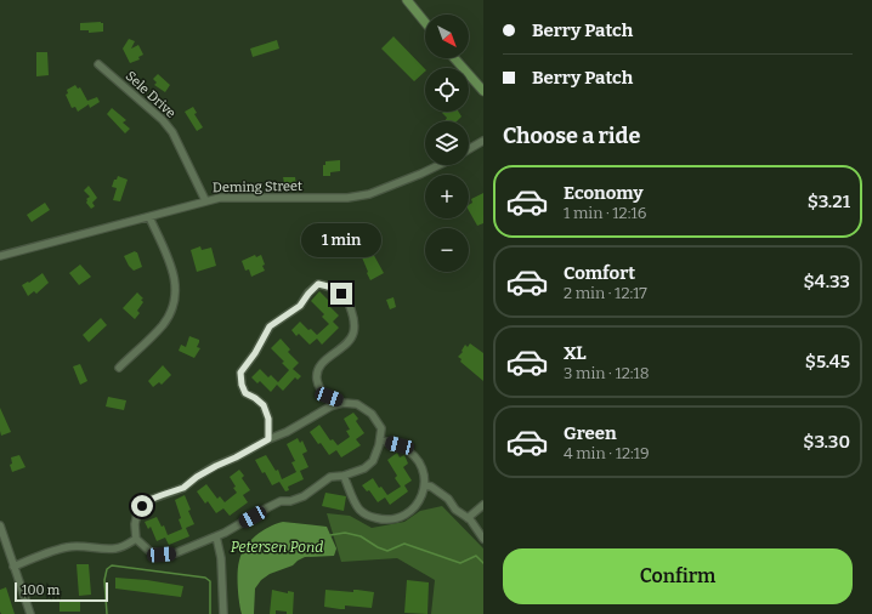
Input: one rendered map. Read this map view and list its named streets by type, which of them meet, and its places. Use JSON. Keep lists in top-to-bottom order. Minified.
{"streets":{"street":["Sele Drive","Deming Street"]},"crossings":[["Sele Drive","Deming Street"]],"water":["Petersen Pond"],"scale_bar":"100 m","north":"bottom right","page":{"banner":["Berry Patch","Berry Patch"],"map_buttons":["+","−"],"heading":"Choose a ride","list":[{"name":"Economy","note":"1 min · 12:16","value":"$3.21"},{"name":"Comfort","note":"2 min · 12:17","value":"$4.33"},{"name":"XL","note":"3 min · 12:18","value":"$5.45"},{"name":"Green","note":"4 min · 12:19","value":"$3.30"}],"bubble":"1 min","buttons":"Confirm","scale":"100 m"}}
